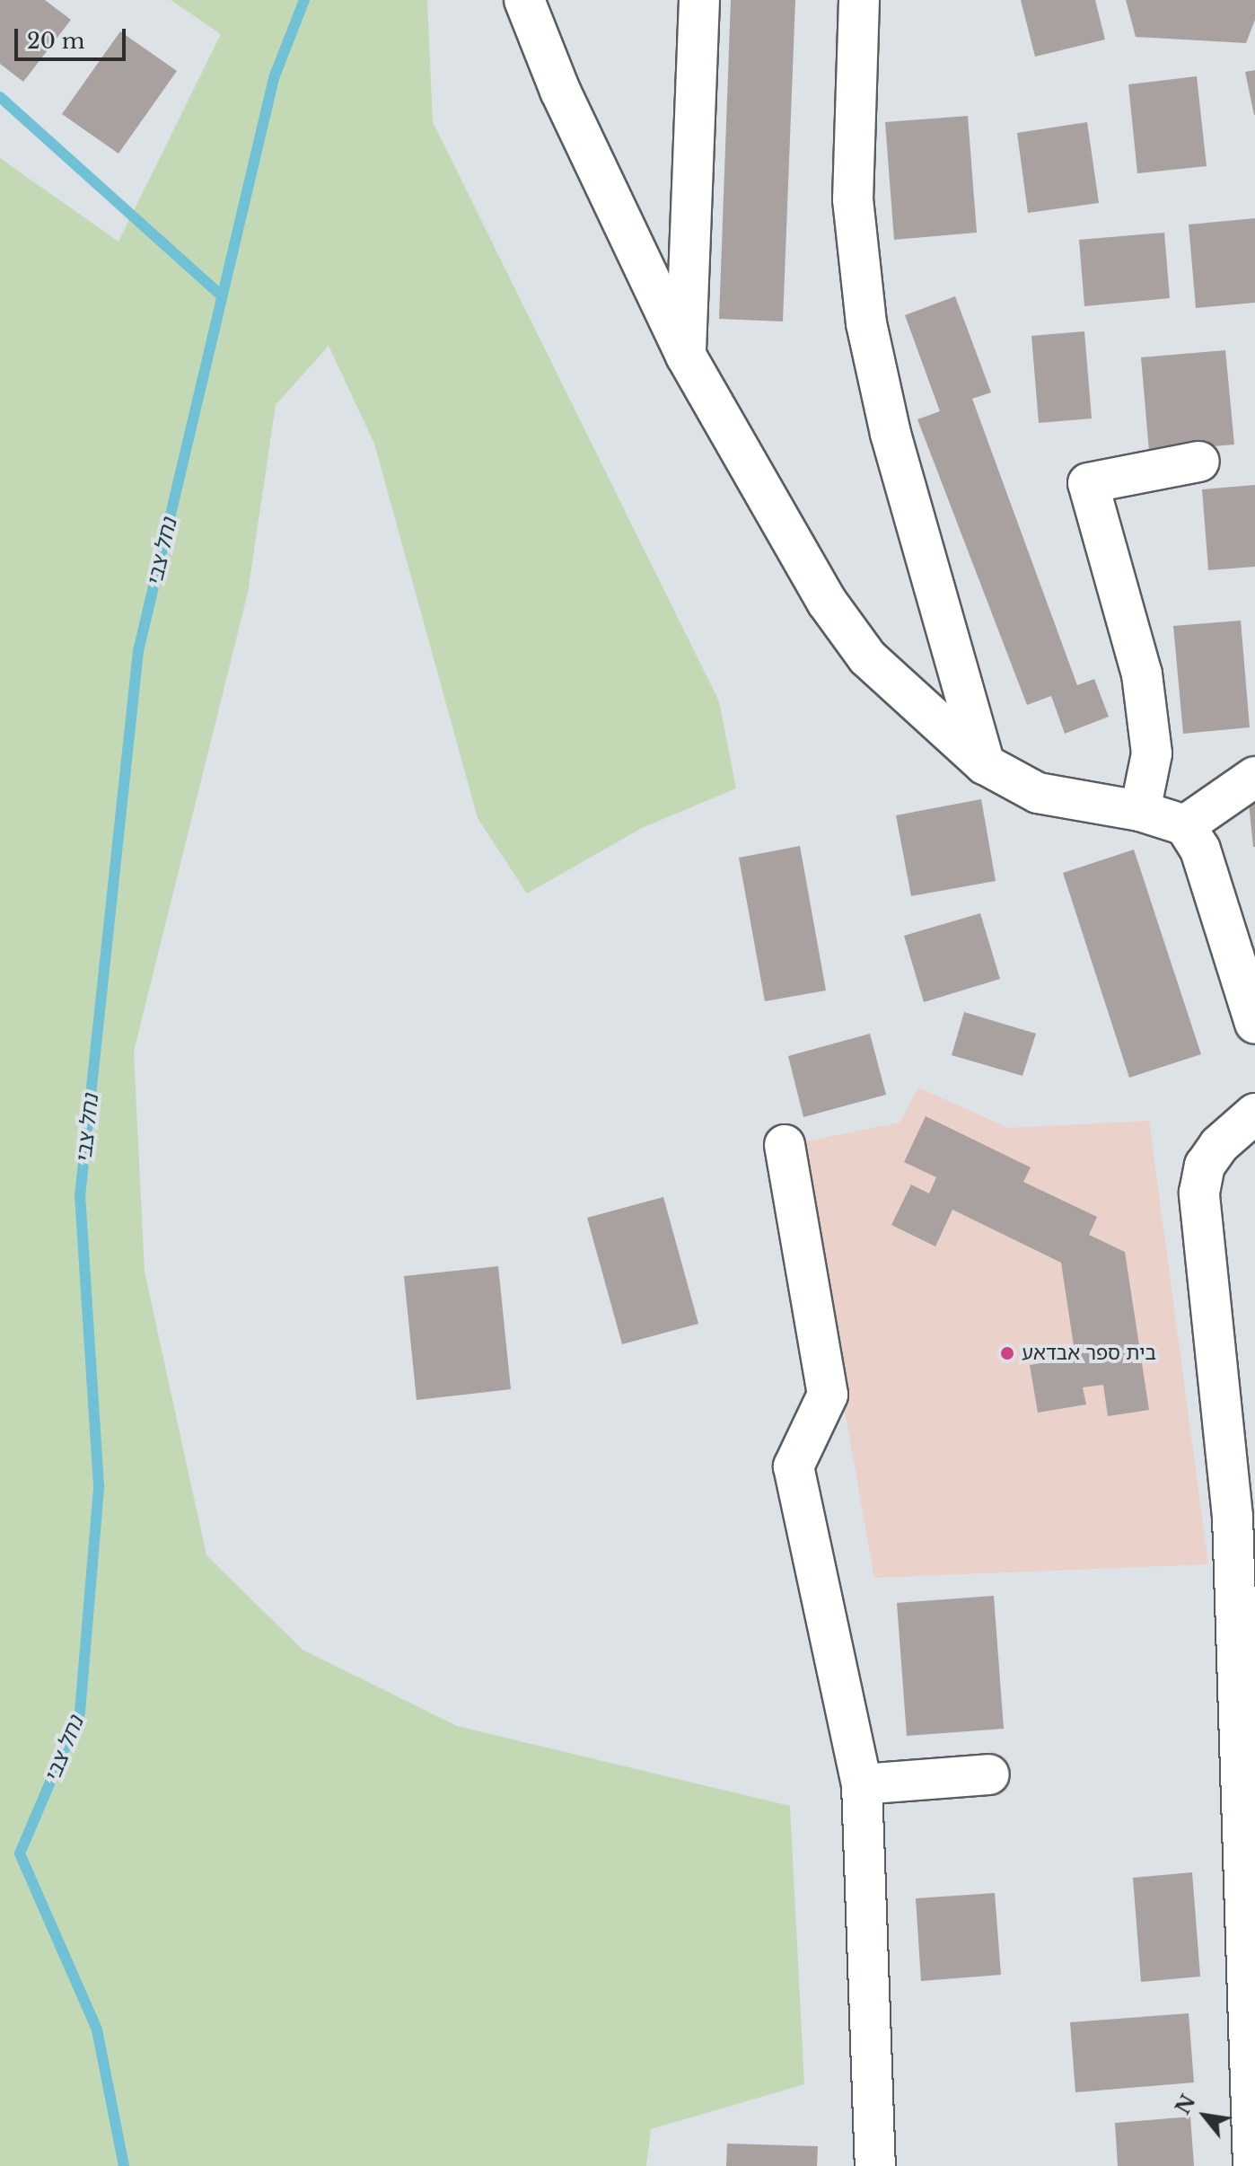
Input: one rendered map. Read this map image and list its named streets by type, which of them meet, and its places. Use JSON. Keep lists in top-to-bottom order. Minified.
{"water":["נחל צבי"],"places":["בית ספר אבדאע"],"scale_bar":"20 m","north":"top left"}
